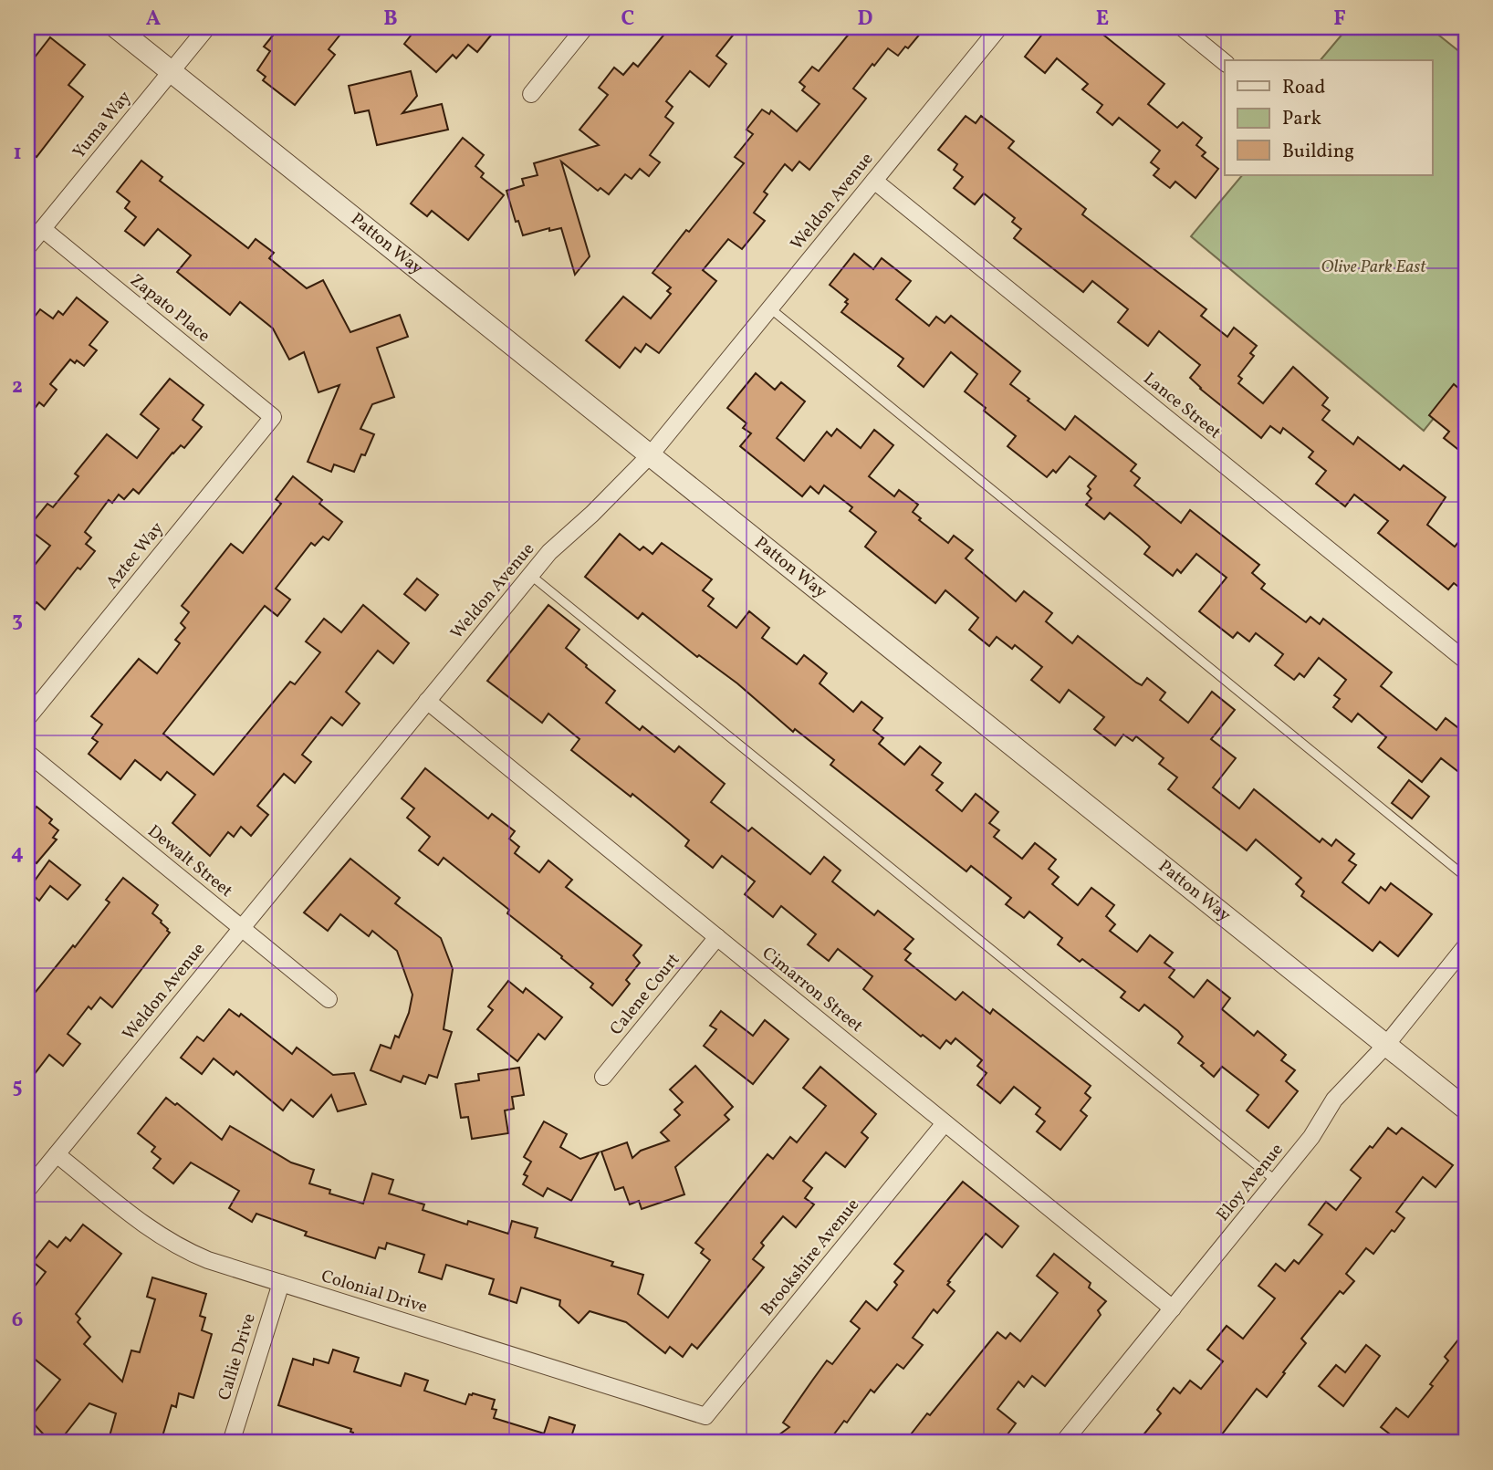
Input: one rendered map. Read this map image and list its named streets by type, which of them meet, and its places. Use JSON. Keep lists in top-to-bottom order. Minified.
{"streets":{"street":["Yuma Way","Weldon Avenue","Patton Way","Zapato Place","Lance Street","Aztec Way","Dewalt Street","Cimarron Street","Calene Court","Eloy Avenue","Brookshire Avenue","Colonial Drive","Callie Drive"]},"crossings":[["Yuma Way","Patton Way"],["Yuma Way","Zapato Place"],["Weldon Avenue","Patton Way"],["Weldon Avenue","Lance Street"],["Weldon Avenue","Dewalt Street"],["Weldon Avenue","Cimarron Street"],["Weldon Avenue","Colonial Drive"],["Patton Way","Eloy Avenue"],["Zapato Place","Aztec Way"],["Cimarron Street","Calene Court"],["Cimarron Street","Eloy Avenue"],["Cimarron Street","Brookshire Avenue"],["Brookshire Avenue","Colonial Drive"],["Colonial Drive","Callie Drive"]],"parks":["Olive Park East"],"legend":["Road","Park","Building"],"grid":{"columns":["A","B","C","D","E","F"],"rows":["1","2","3","4","5","6"]}}
